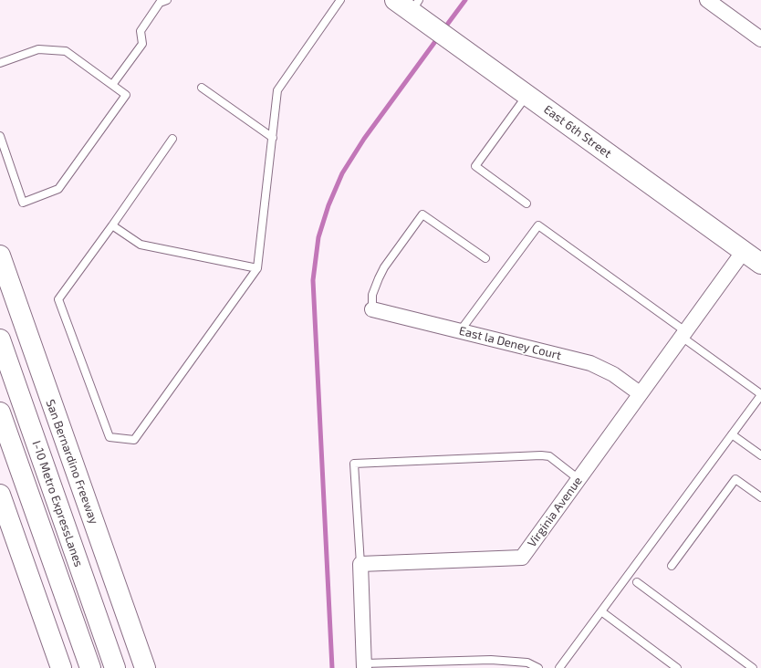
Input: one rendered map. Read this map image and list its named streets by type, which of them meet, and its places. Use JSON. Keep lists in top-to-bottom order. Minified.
{"streets":{"main road":["East 6th Street","San Bernardino Freeway","I-10 Metro ExpressLanes"],"street":["East la Deney Court","Virginia Avenue"]},"crossings":[["East 6th Street","Virginia Avenue"],["East la Deney Court","Virginia Avenue"]]}
